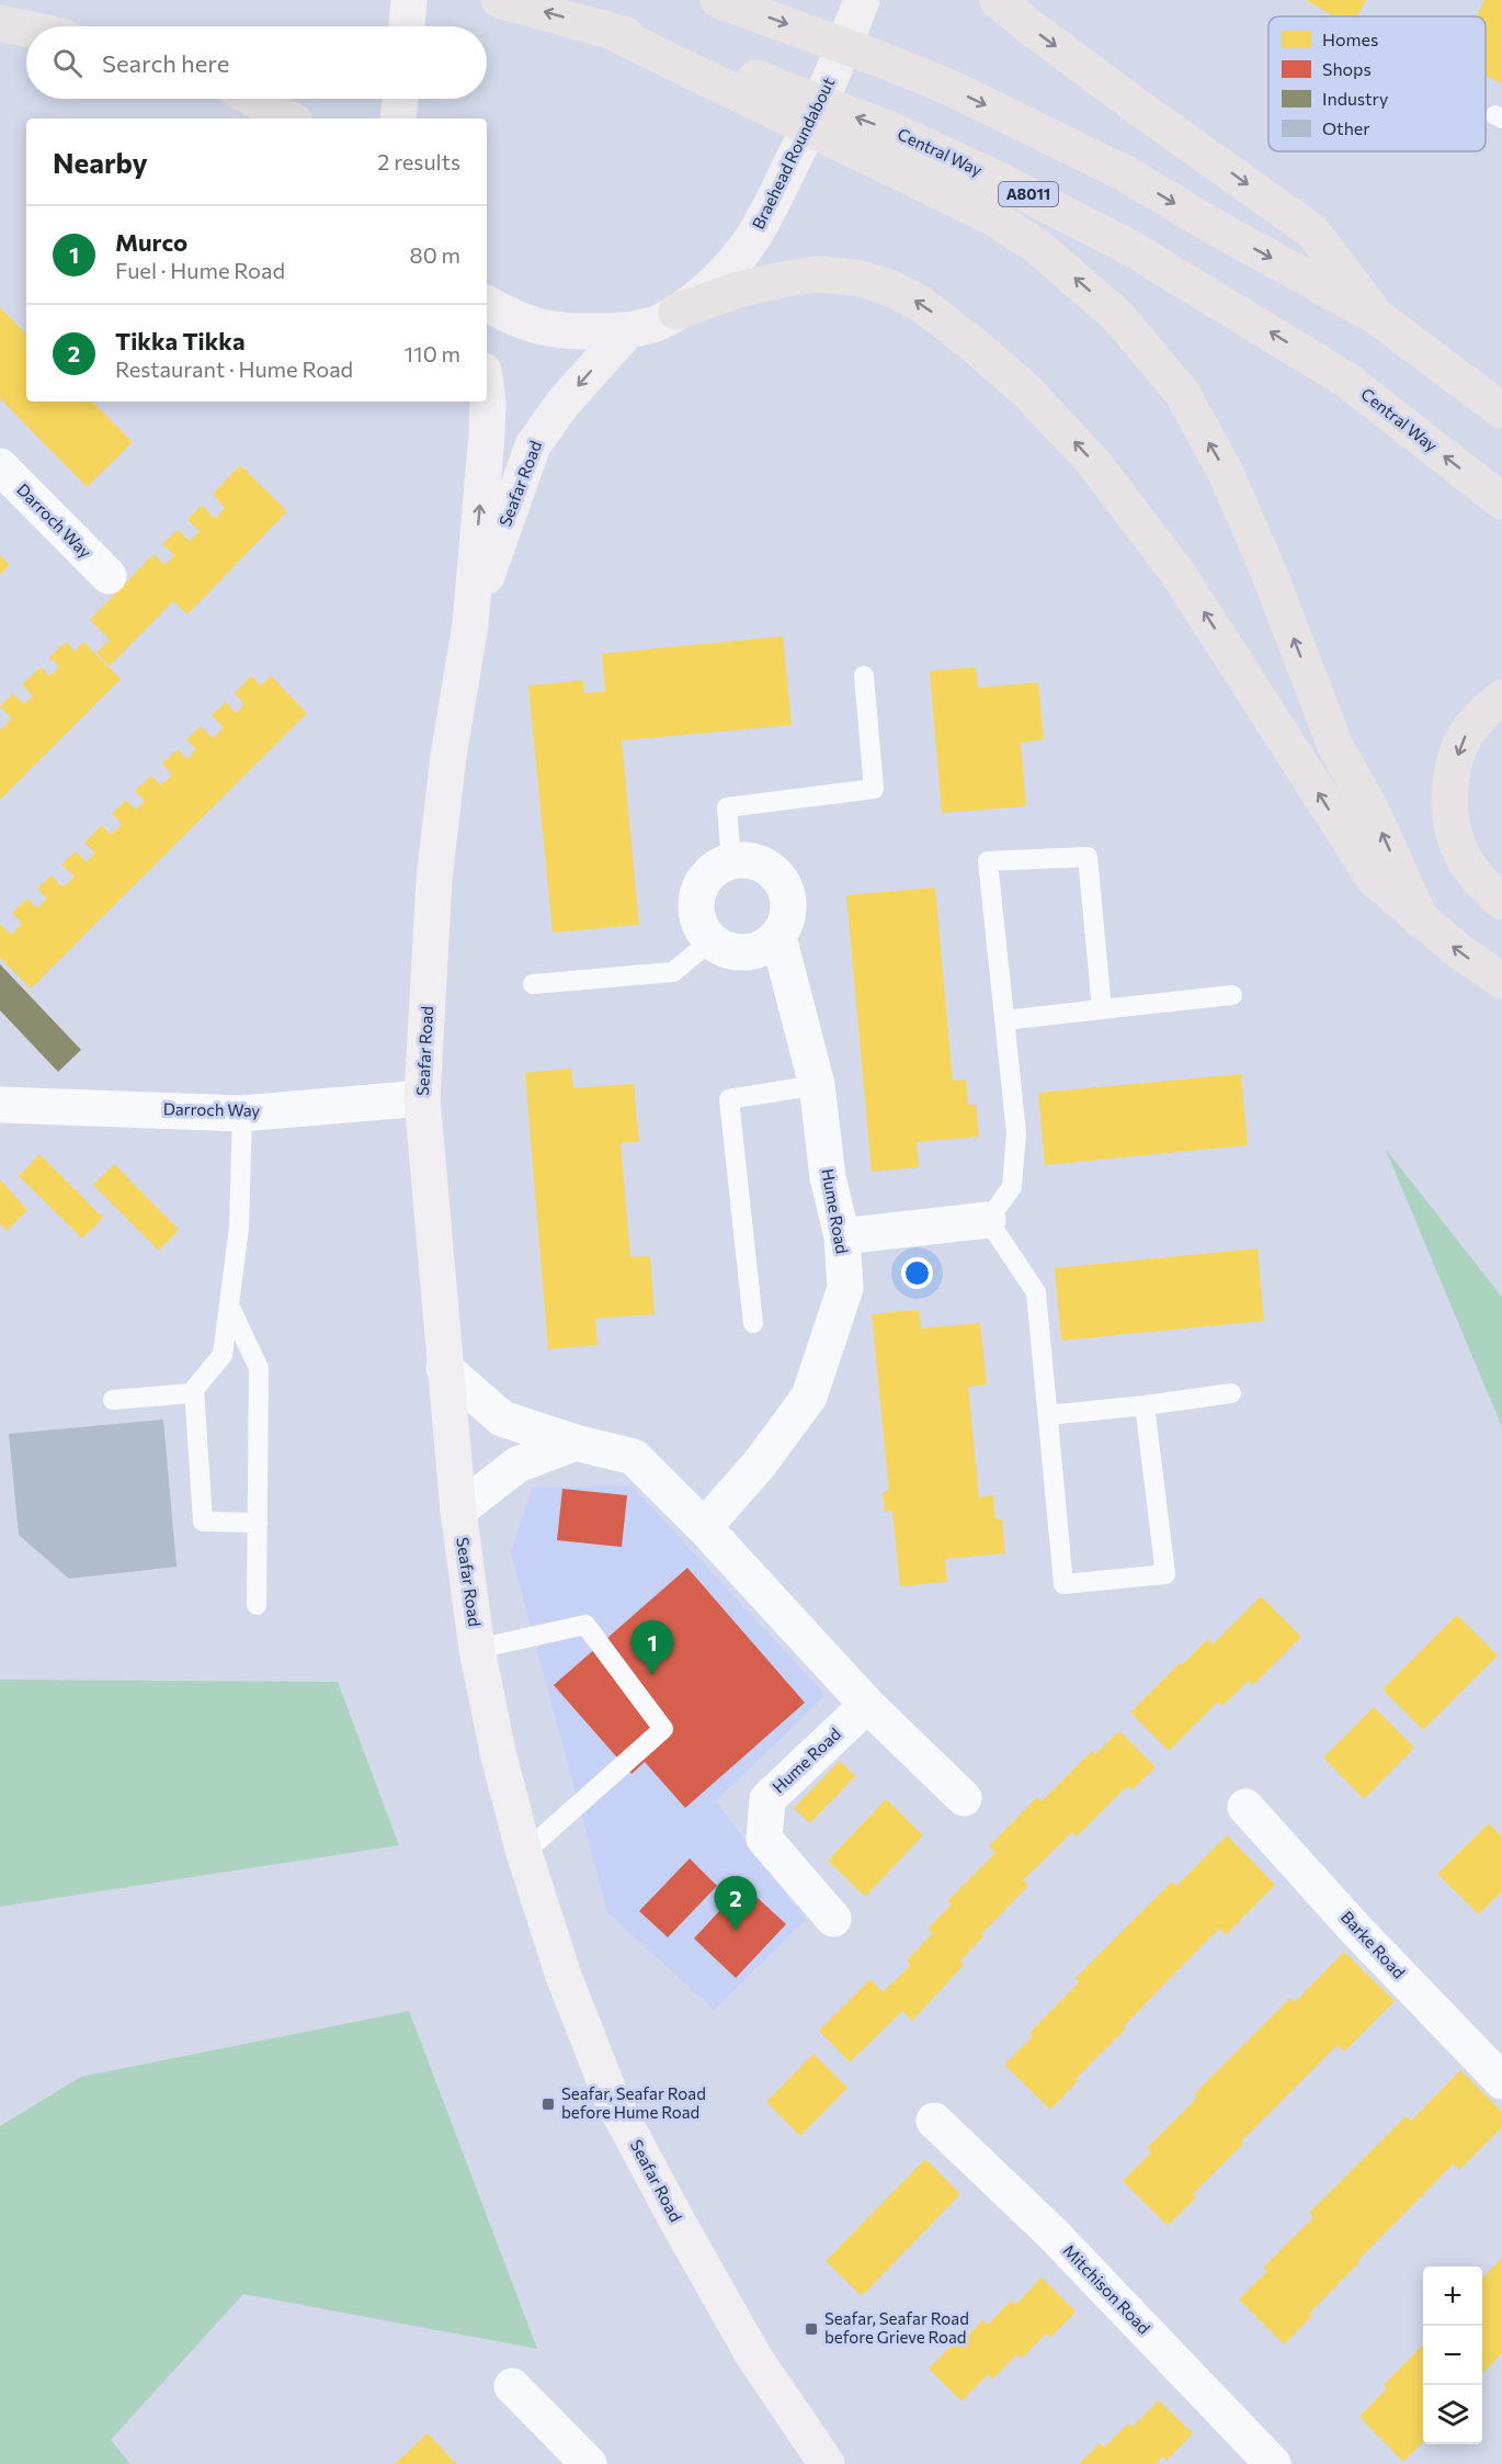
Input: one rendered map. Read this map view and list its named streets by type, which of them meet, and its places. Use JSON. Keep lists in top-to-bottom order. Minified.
{"streets":{"main road":["Central Way","A8011"],"street":["Braehead Roundabout","Seafar Road","Darroch Way","Hume Road","Barke Road","Mitchison Road"]},"crossings":[["Braehead Roundabout","Seafar Road"],["Seafar Road","Darroch Way"]],"places":{"transit":["Seafar, Seafar Road before Hume Road","Seafar, Seafar Road before Grieve Road"]},"legend":["Homes","Shops","Industry","Other"],"page":{"search":"Search here","heading":["Nearby","2 results"],"list":[{"mark":"1","name":"Murco","note":"Fuel · Hume Road","value":"80 m"},{"mark":"2","name":"Tikka Tikka","note":"Restaurant · Hume Road","value":"110 m"}],"pins":["1","2"],"map_buttons":["+","−"]}}
